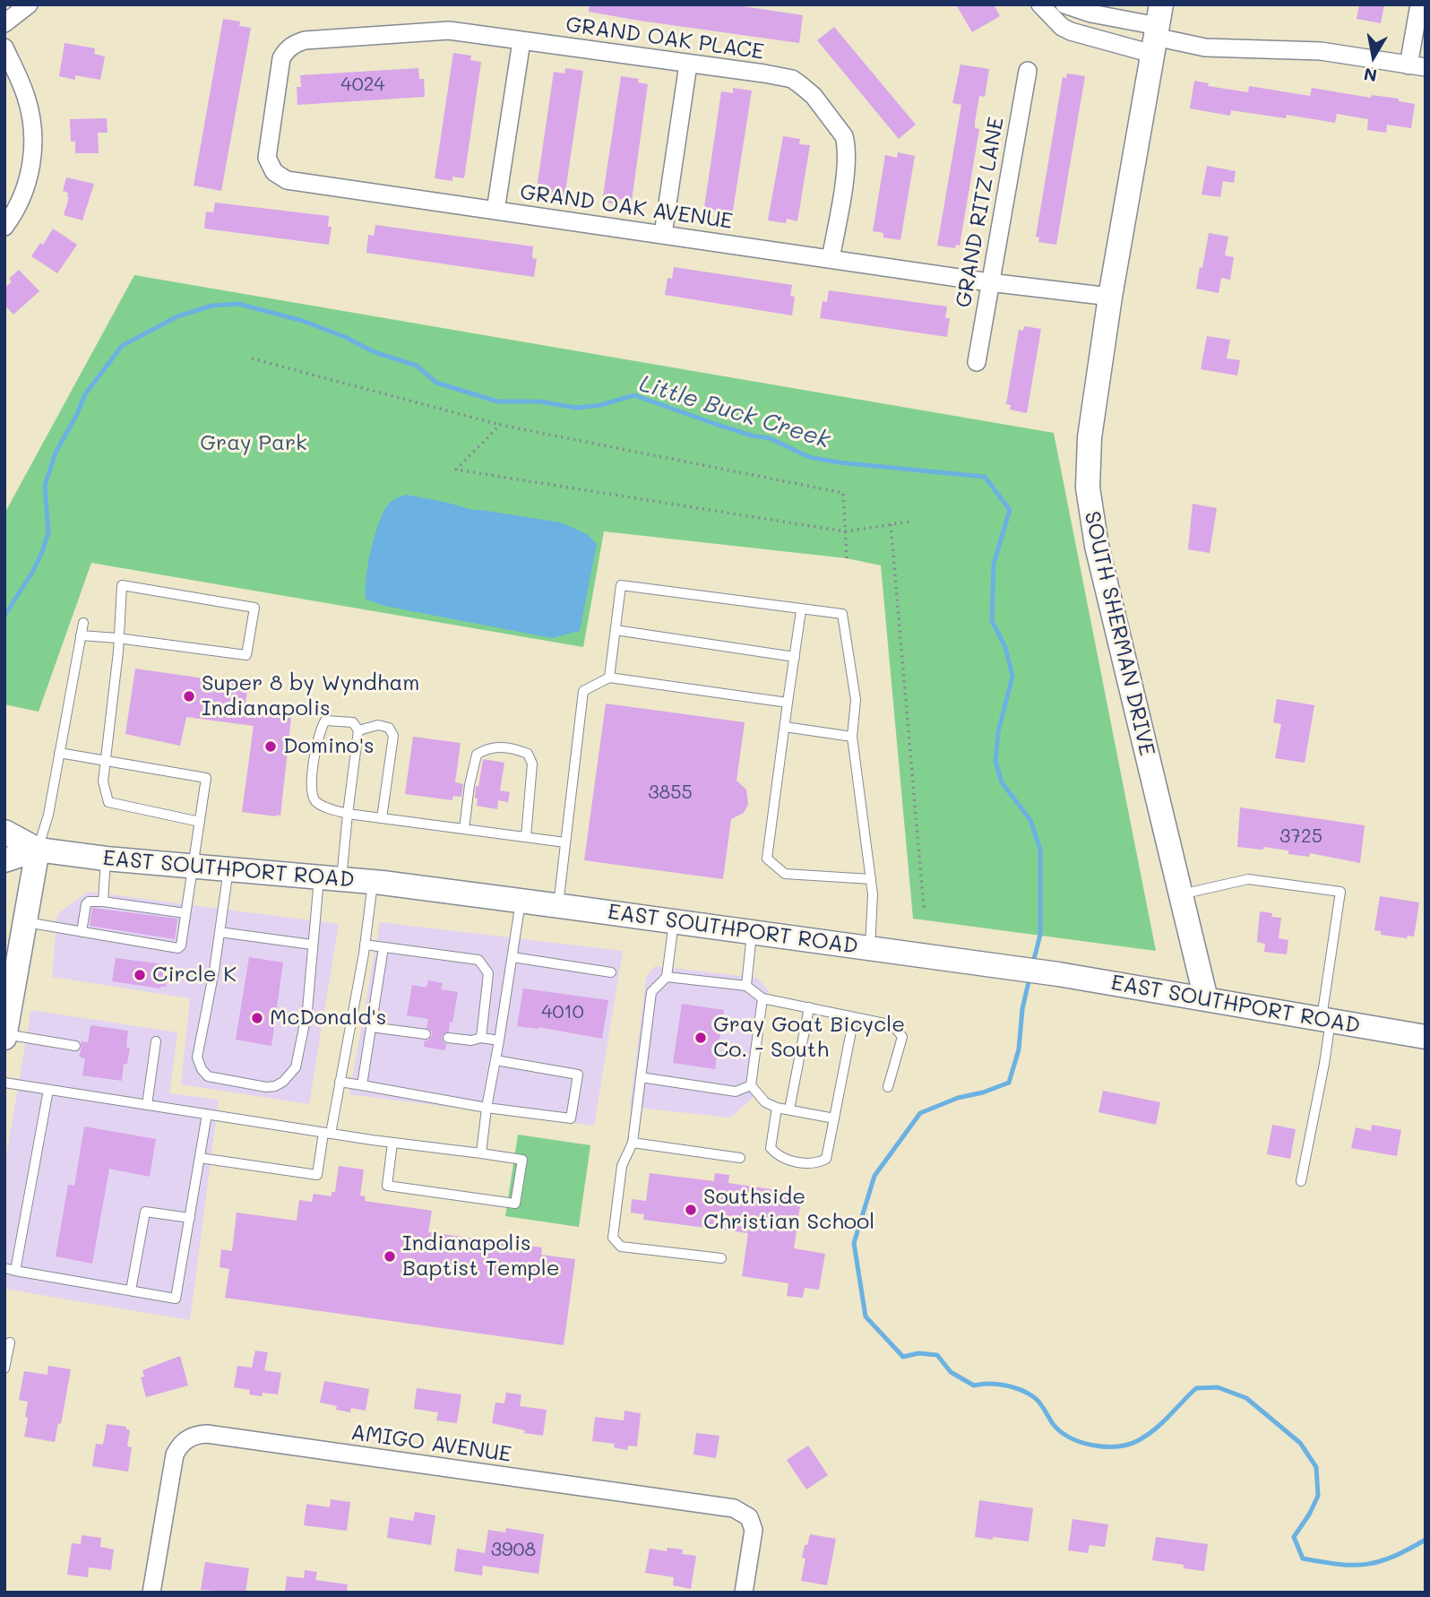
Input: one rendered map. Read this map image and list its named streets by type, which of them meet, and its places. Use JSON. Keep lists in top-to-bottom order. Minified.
{"streets":{"main road":["SOUTH SHERMAN DRIVE","EAST SOUTHPORT ROAD"],"street":["GRAND OAK PLACE","GRAND OAK AVENUE","GRAND RITZ LANE","AMIGO AVENUE"]},"crossings":[["GRAND OAK PLACE","GRAND OAK AVENUE"],["GRAND OAK AVENUE","GRAND RITZ LANE"],["GRAND OAK AVENUE","SOUTH SHERMAN DRIVE"],["SOUTH SHERMAN DRIVE","EAST SOUTHPORT ROAD"]],"water":["Little Buck Creek"],"parks":["Gray Park"],"places":["Super 8 by Wyndham Indianapolis","Domino's","Circle K","McDonald's","Gray Goat Bicycle Co. - South","Southside Christian School","Indianapolis Baptist Temple"],"house_numbers":["4024","3855","3725","4010","3908"],"north":"bottom"}
